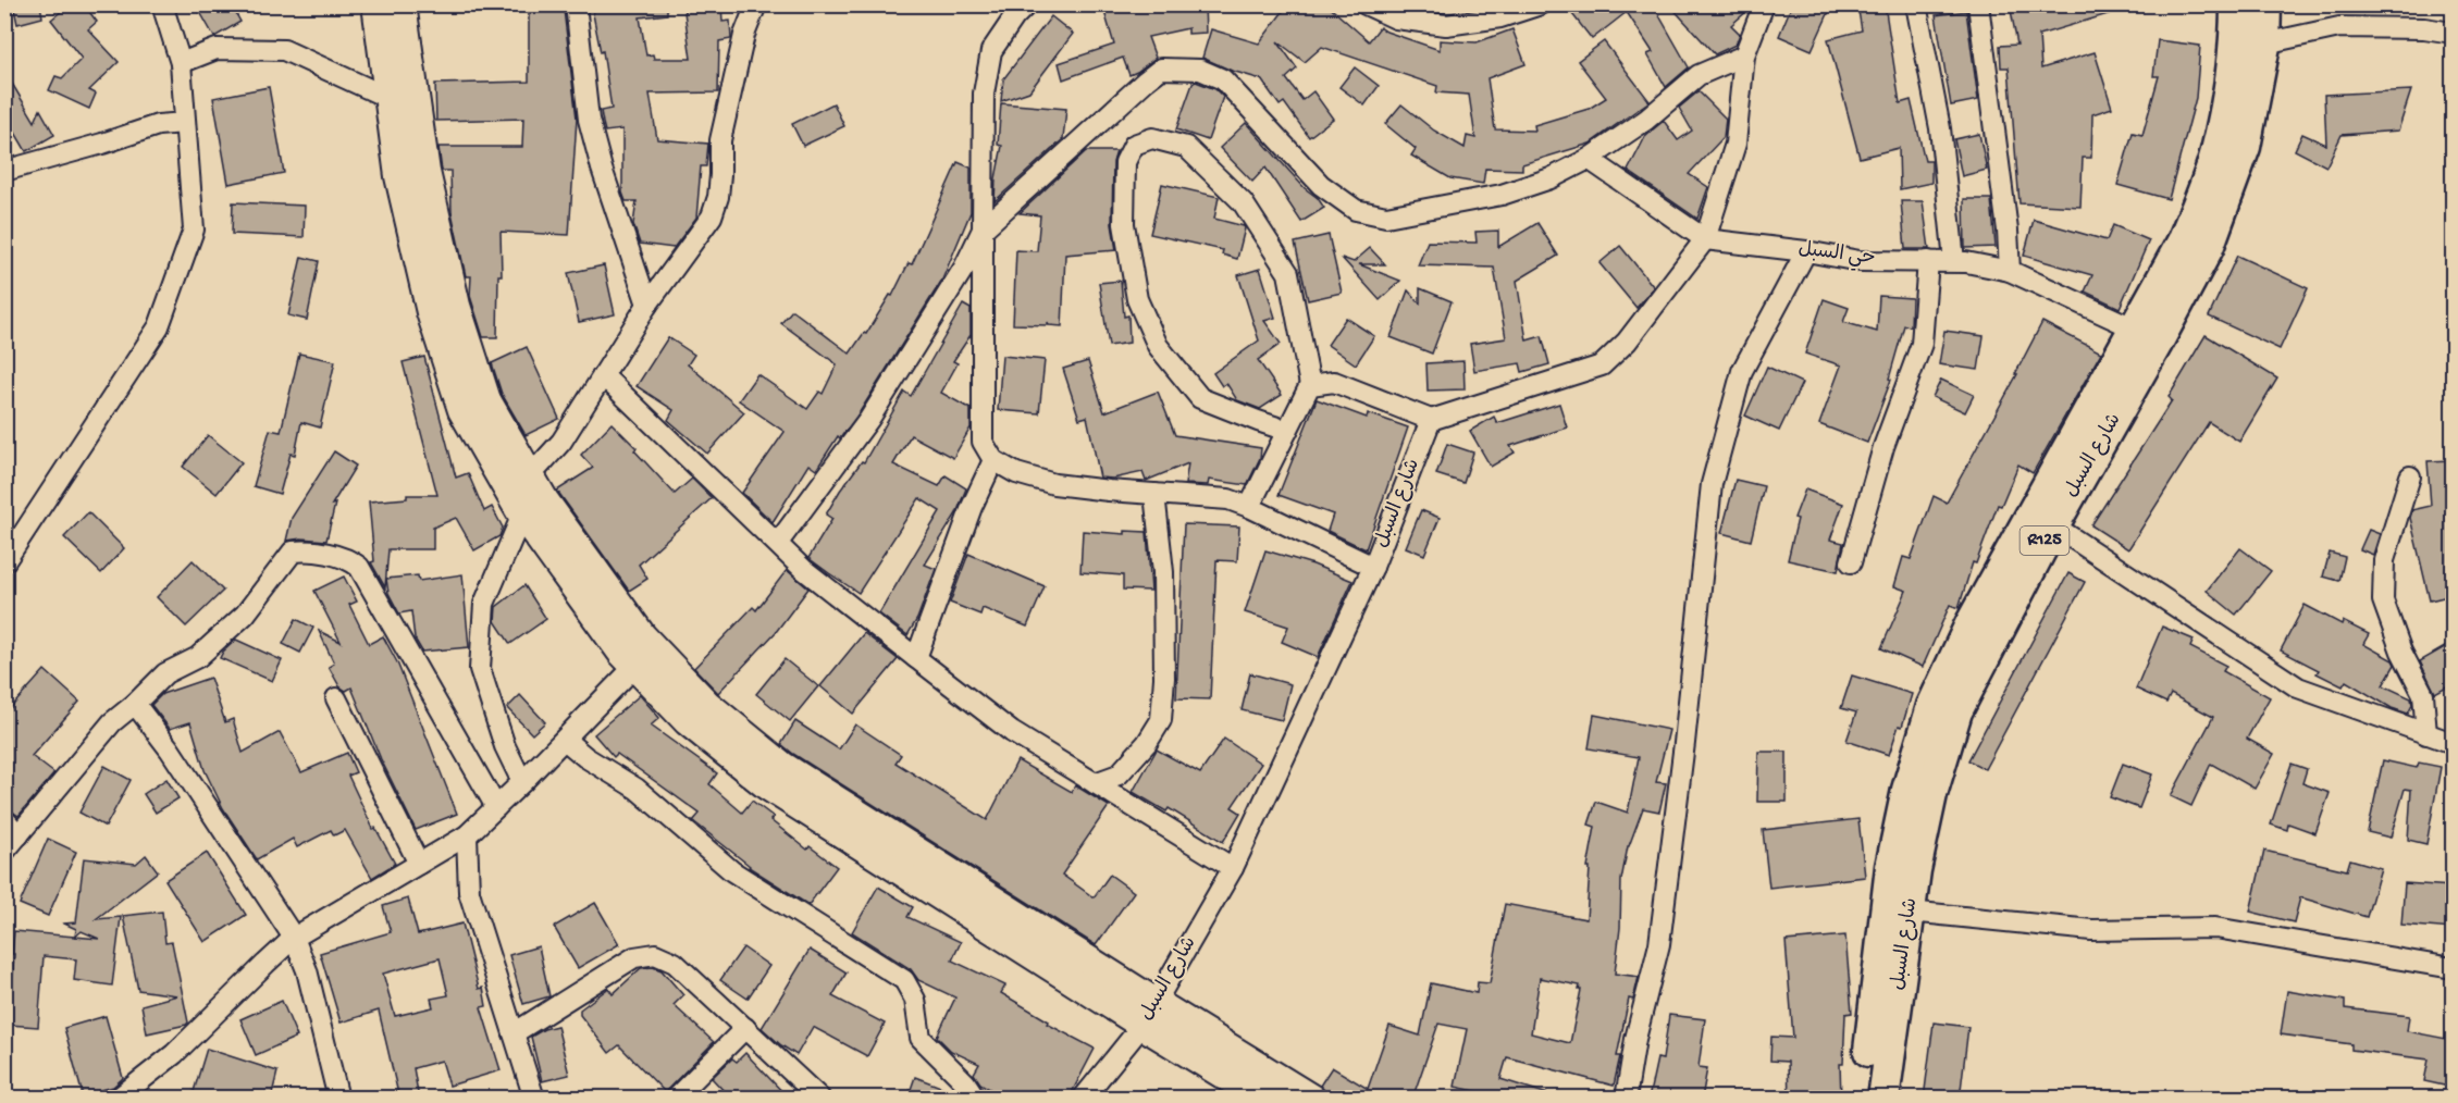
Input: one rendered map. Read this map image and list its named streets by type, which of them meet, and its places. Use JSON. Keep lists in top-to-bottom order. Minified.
{"streets":{"main road":["شارع السبل","R125"],"street":["حي السبل"]},"crossings":[["حي السبل","شارع السبل"]]}
